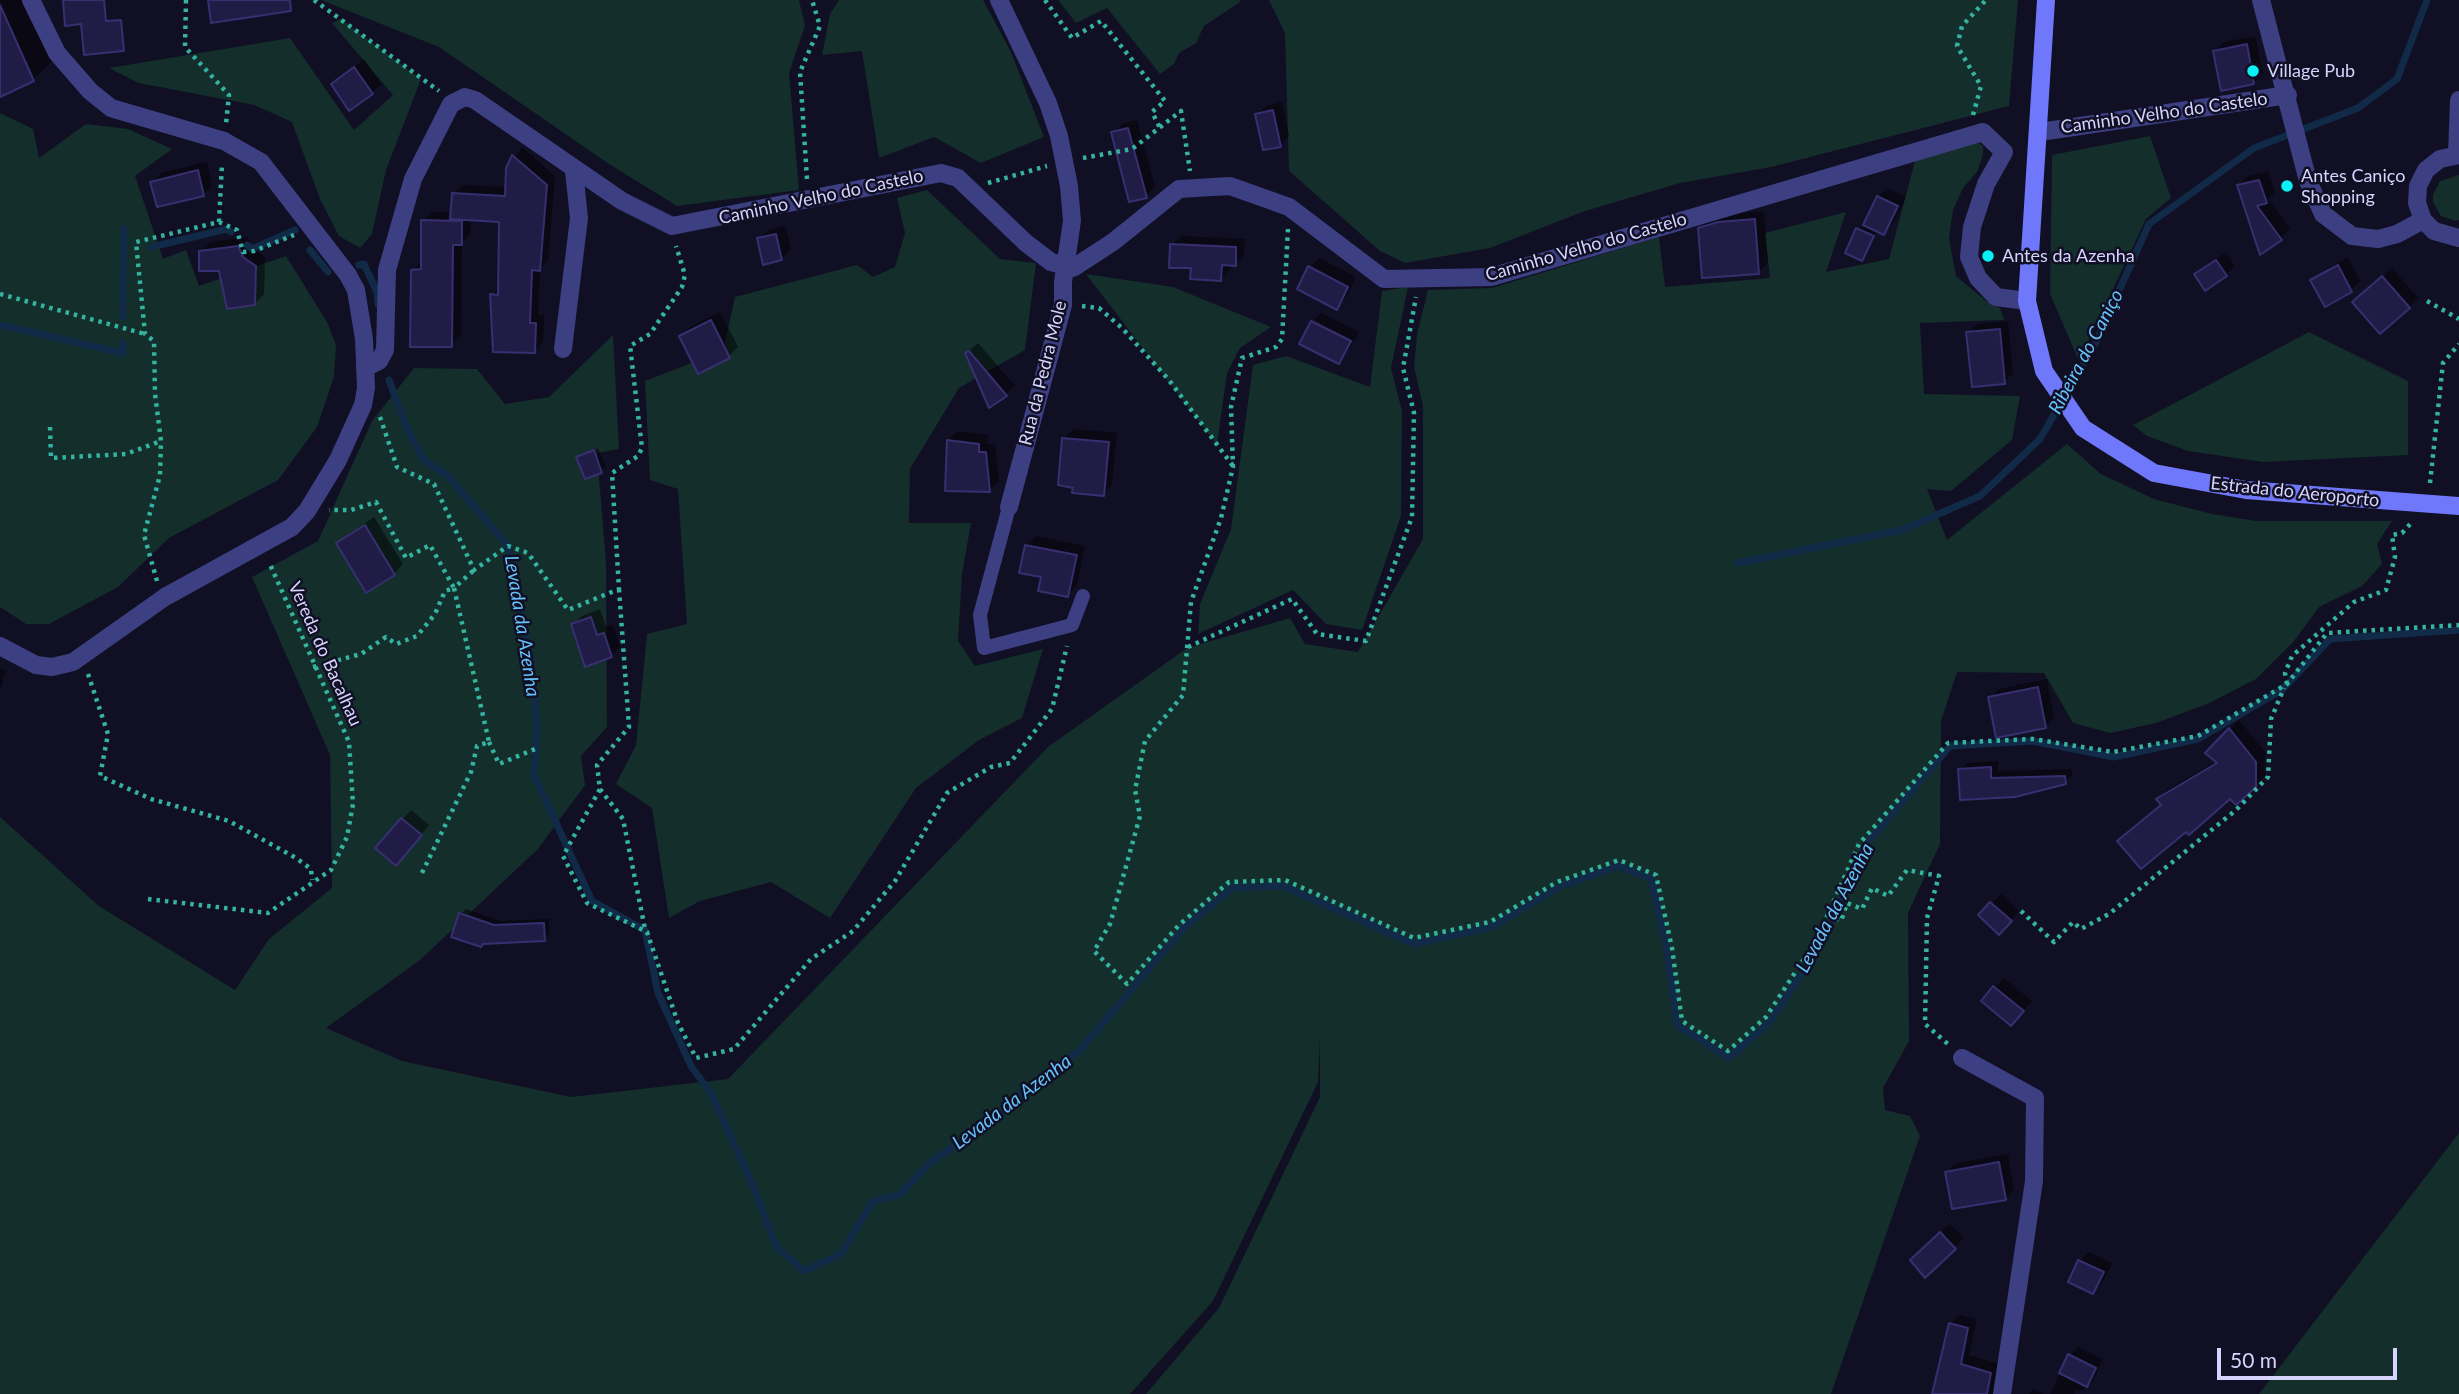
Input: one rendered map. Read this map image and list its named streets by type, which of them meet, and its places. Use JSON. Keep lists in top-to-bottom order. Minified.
{"streets":{"main road":["Estrada do Aeroporto"],"street":["Caminho Velho do Castelo","Rua da Pedra Mole"],"path":["Vereda do Bacalhau"]},"crossings":[["Caminho Velho do Castelo","Rua da Pedra Mole"],["Caminho Velho do Castelo","Estrada do Aeroporto"]],"water":["Ribeira do Caniço","Levada da Azenha"],"places":["Village Pub","Antes Caniço Shopping","Antes da Azenha"],"scale_bar":"50 m"}
